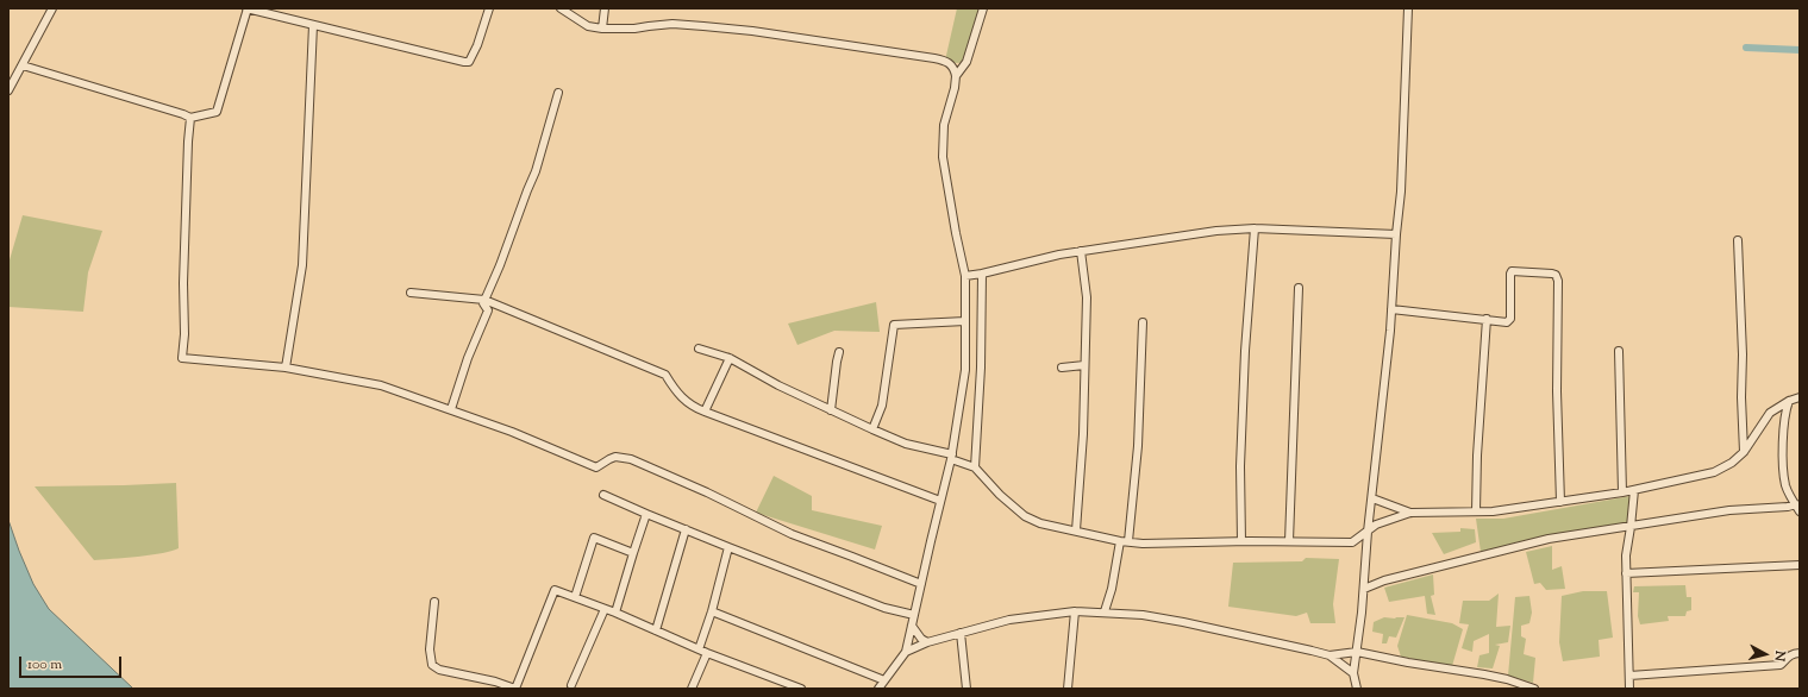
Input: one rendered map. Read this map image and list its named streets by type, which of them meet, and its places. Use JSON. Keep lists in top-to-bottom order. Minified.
{"scale_bar":"100 m","north":"right"}
